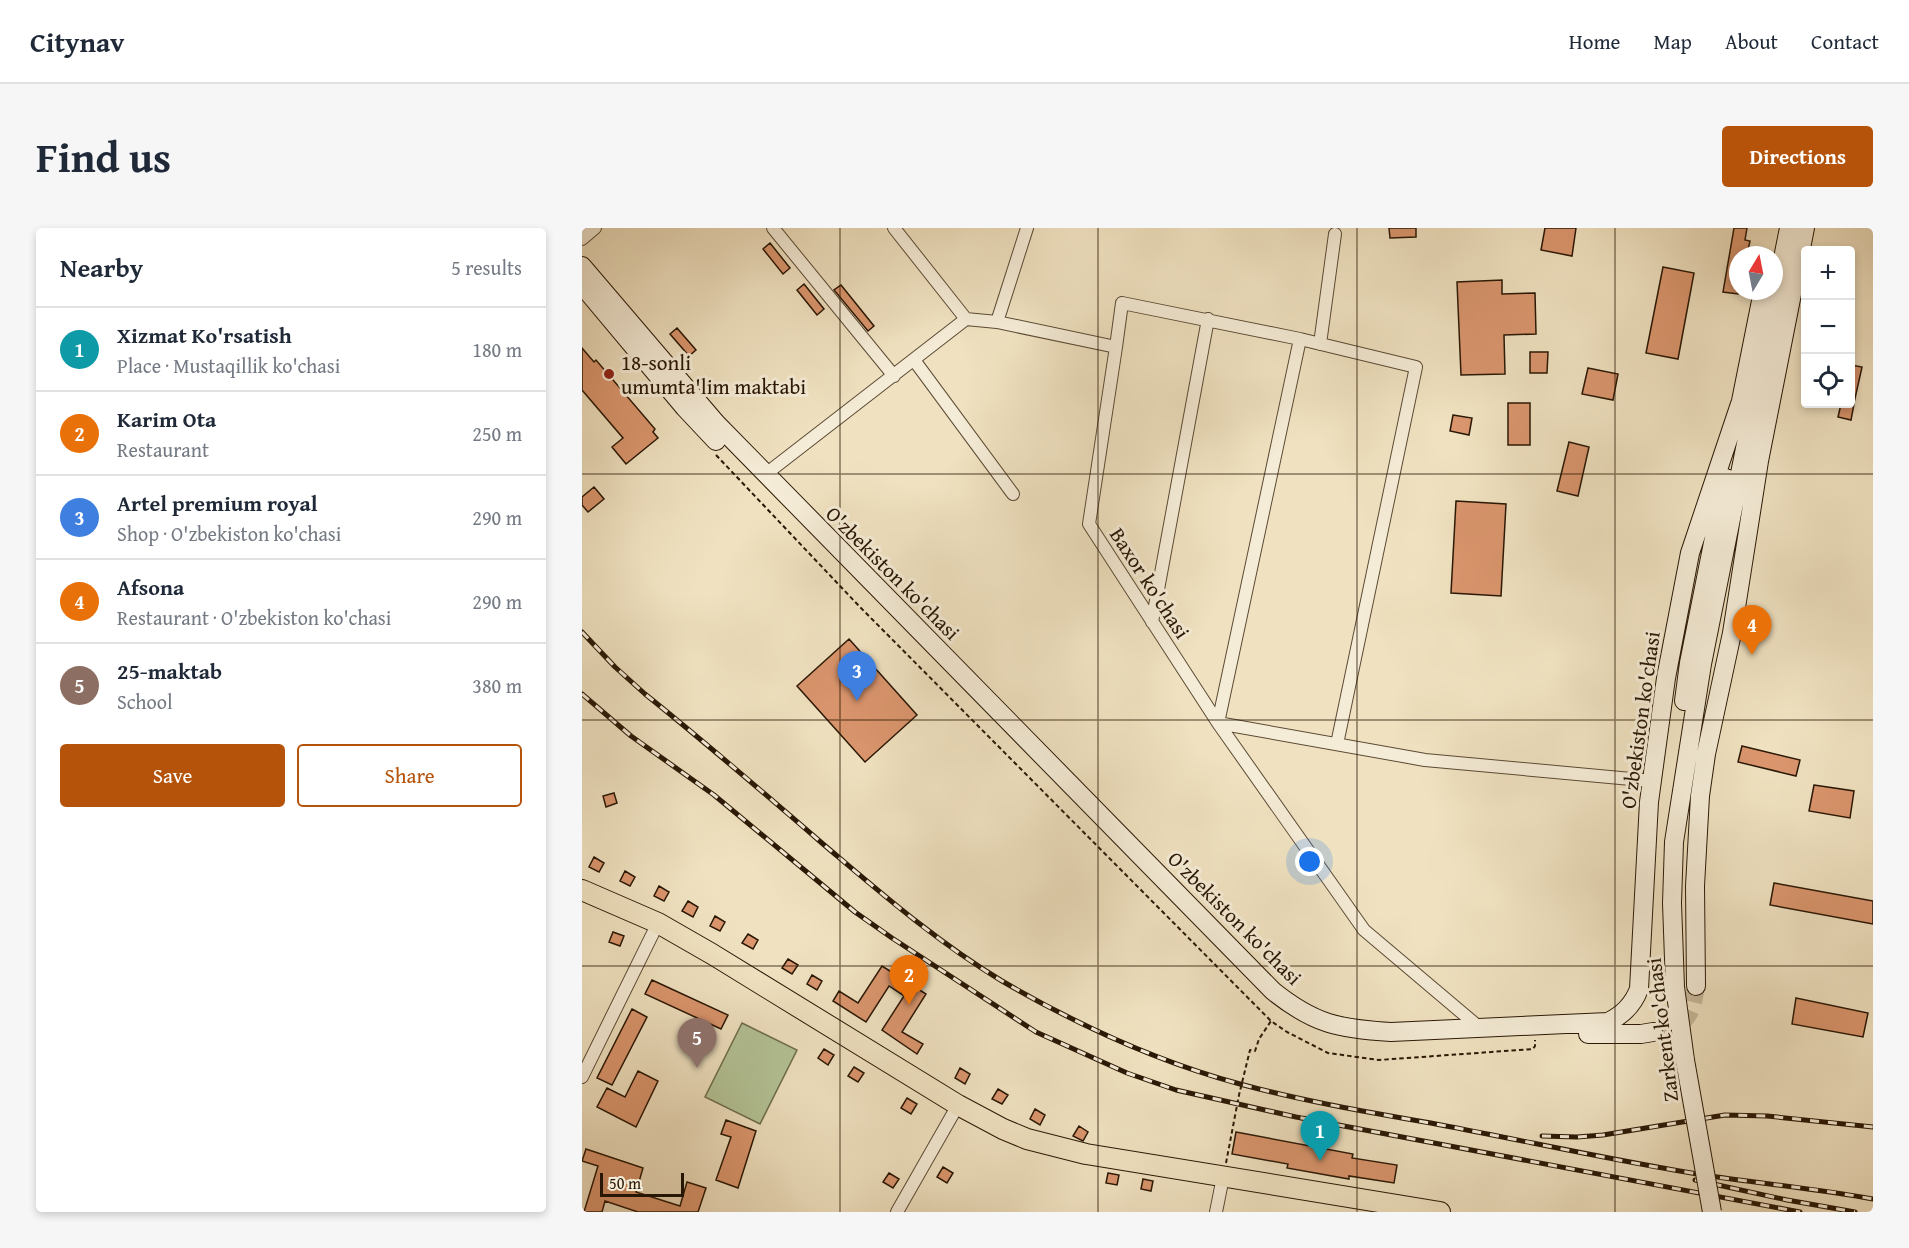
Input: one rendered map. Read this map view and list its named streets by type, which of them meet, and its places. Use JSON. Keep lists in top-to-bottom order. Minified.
{"streets":{"main road":["O'zbekiston ko'chasi","Zarkent ko'chasi"],"street":["Baxor ko'chasi"]},"crossings":[["O'zbekiston ko'chasi","Baxor ko'chasi"],["O'zbekiston ko'chasi","Zarkent ko'chasi"]],"places":["18-sonli umumta'lim maktabi"],"scale_bar":"50 m","north":"top","page":{"header":"Citynav","nav":["Home","Map","About","Contact"],"title":"Find us","buttons":["Directions",["Save","Share"]],"heading":["Nearby","5 results"],"map_buttons":["+","−"],"list":[{"mark":"1","name":"Xizmat Ko'rsatish","note":"Place · Mustaqillik ko'chasi","value":"180 m"},{"mark":"2","name":"Karim Ota","note":"Restaurant","value":"250 m"},{"mark":"3","name":"Artel premium royal","note":"Shop · O'zbekiston ko'chasi","value":"290 m"},{"mark":"4","name":"Afsona","note":"Restaurant · O'zbekiston ko'chasi","value":"290 m"},{"mark":"5","name":"25-maktab","note":"School","value":"380 m"}],"pins":["4","3","2","5","1"],"scale":"50 m"}}
